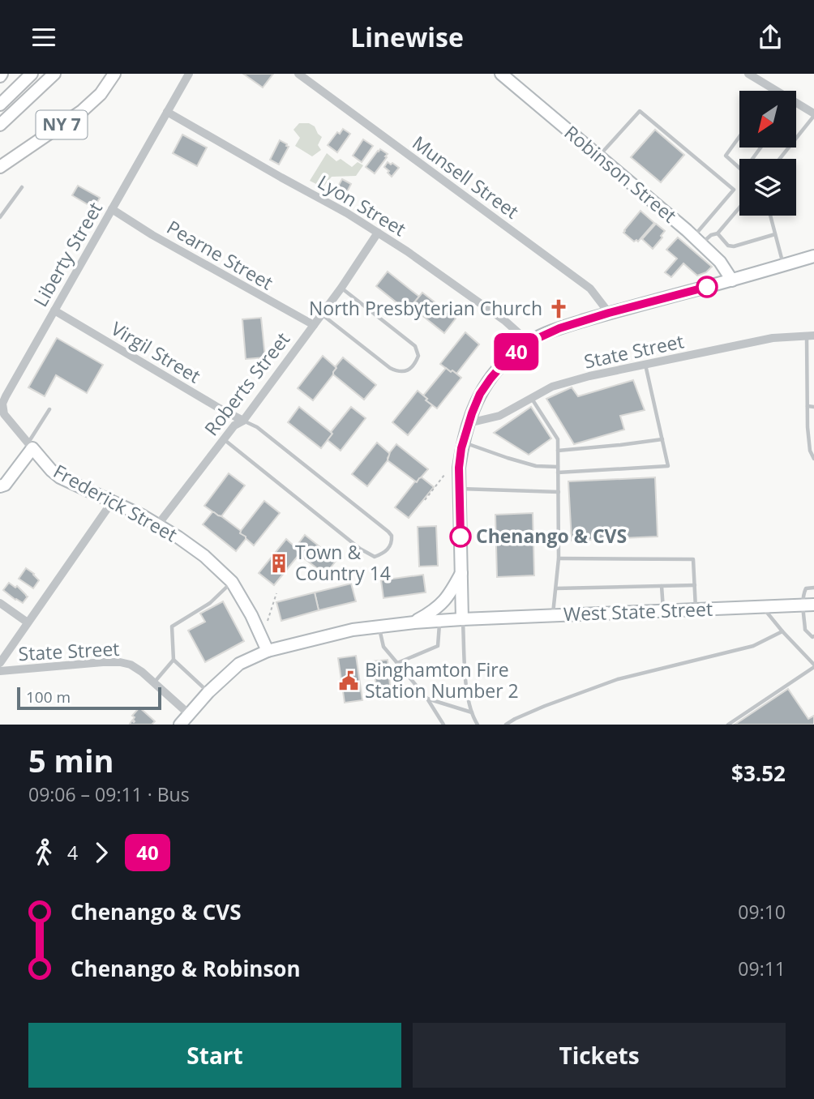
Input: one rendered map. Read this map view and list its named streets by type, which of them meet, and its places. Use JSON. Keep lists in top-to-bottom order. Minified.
{"streets":{"street":["NY 7","Robinson Street","Munsell Street","Lyon Street","Liberty Street","Pearne Street","State Street","Virgil Street","Roberts Street","Frederick Street","West State Street"]},"crossings":[["Lyon Street","Liberty Street"],["Lyon Street","Roberts Street"],["Liberty Street","Pearne Street"],["Liberty Street","Virgil Street"],["Liberty Street","Frederick Street"],["Pearne Street","Roberts Street"],["State Street","West State Street"],["Virgil Street","Roberts Street"],["Roberts Street","Frederick Street"],["Frederick Street","West State Street"]],"places":{"church":["North Presbyterian Church"],"other":["Chenango & CVS"],"building":["Town & Country 14"],"public building":["Binghamton Fire Station Number 2"]},"lines":["bus line 40"],"scale_bar":"100 m","north":"bottom left","page":{"header":"Linewise","on_map":"40","scale":"100 m","heading":["5 min","09:06 – 09:11 · Bus","$3.52"],"legs":["4","40"],"list":[{"name":"Chenango & CVS","value":"09:10"},{"name":"Chenango & Robinson","value":"09:11"}],"buttons":["Start","Tickets"]}}
